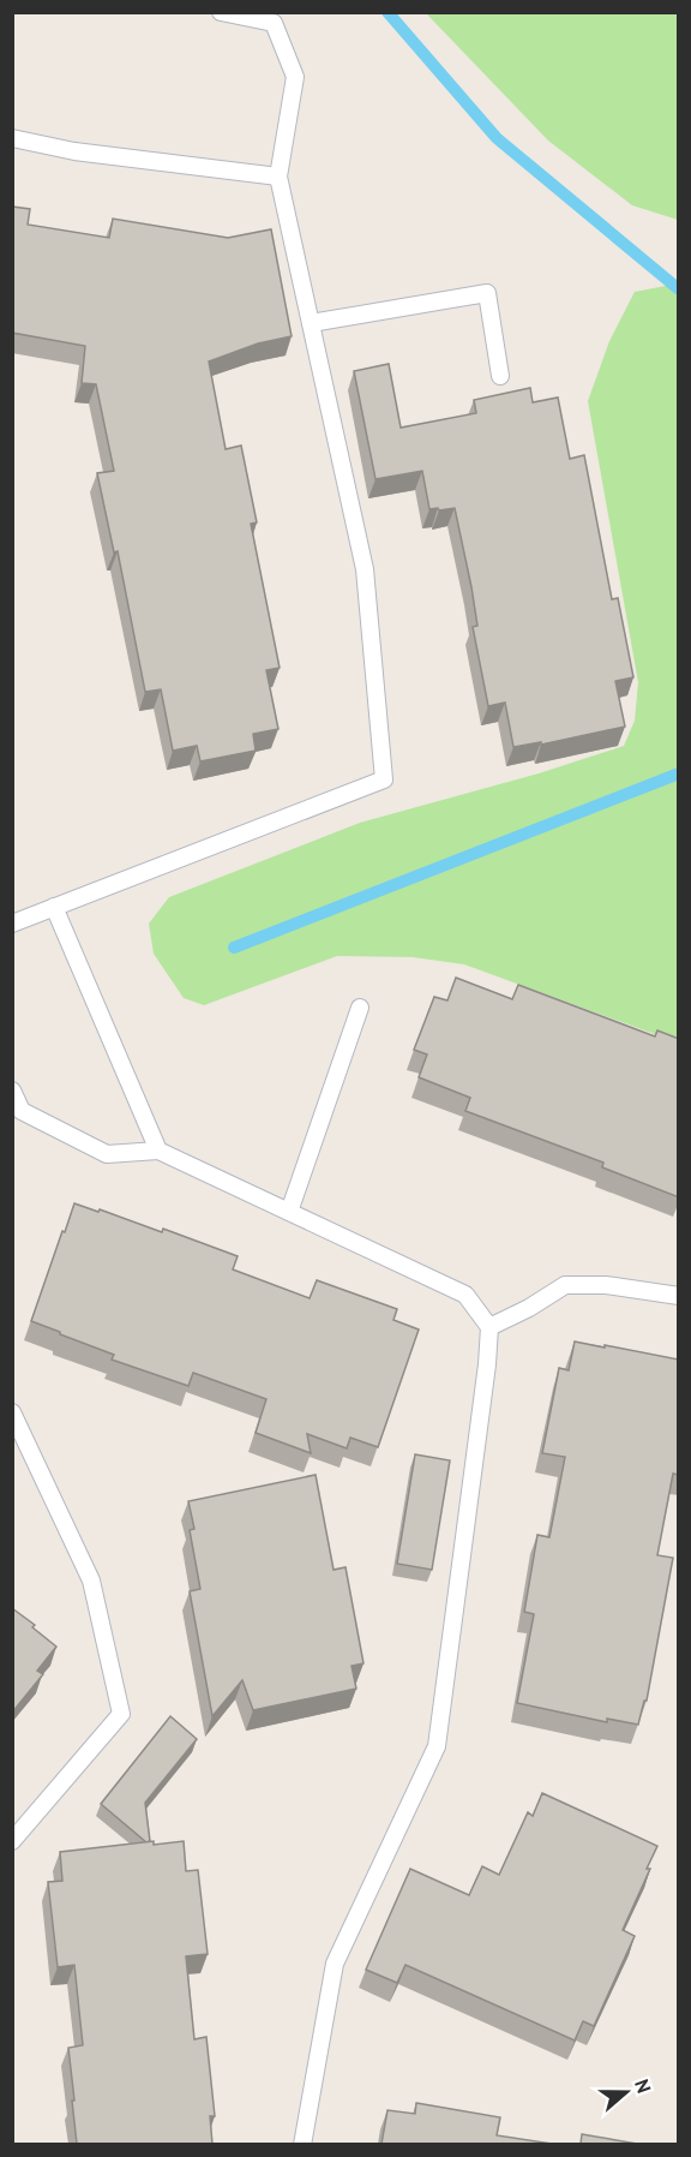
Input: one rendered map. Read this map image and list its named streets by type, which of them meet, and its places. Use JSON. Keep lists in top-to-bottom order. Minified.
{"north":"right"}
